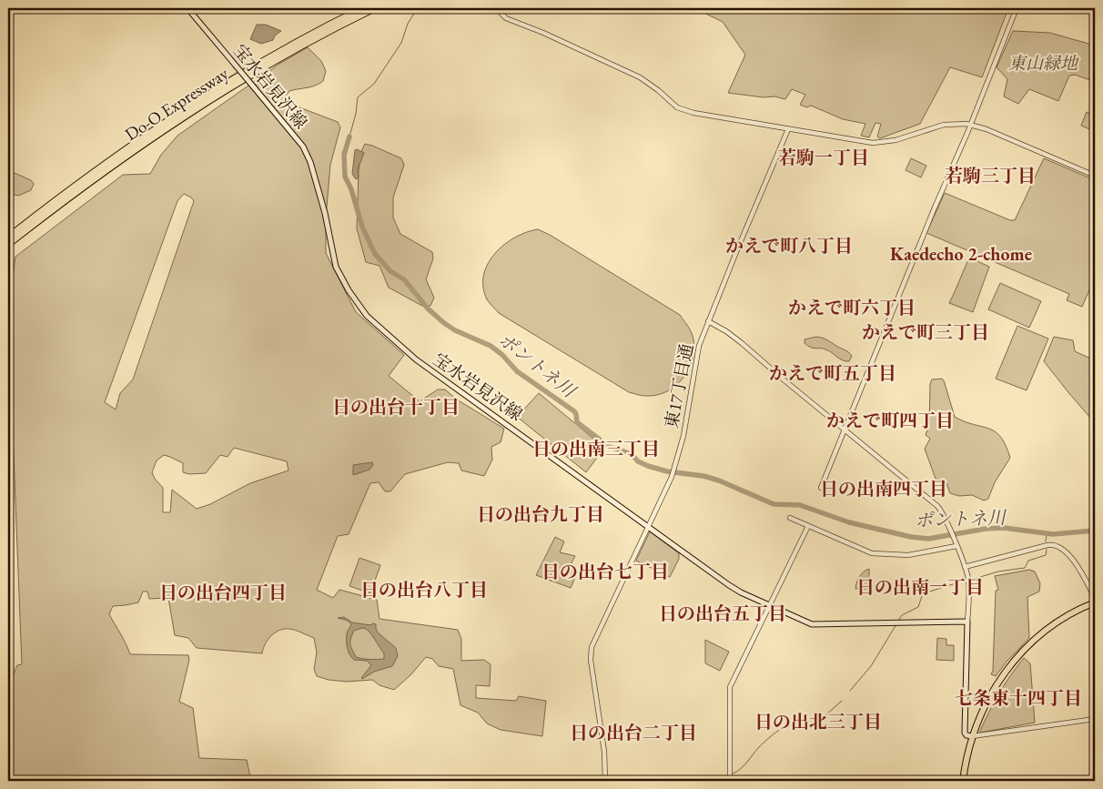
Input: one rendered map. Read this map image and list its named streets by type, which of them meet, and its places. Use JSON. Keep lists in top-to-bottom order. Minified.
{"streets":{"highway":["Do-O Expressway"],"main road":["宝水岩見沢線"],"street":["東17丁目通"]},"crossings":[["宝水岩見沢線","東17丁目通"]],"districts":["若駒一丁目","若駒三丁目","かえで町八丁目","Kaedecho 2-chome","かえで町六丁目","かえで町三丁目","かえで町五丁目","日の出台十丁目","かえで町四丁目","日の出南三丁目","日の出南四丁目","日の出台九丁目","日の出台七丁目","日の出南一丁目","日の出台八丁目","日の出台四丁目","日の出台五丁目","七条東十四丁目","日の出北三丁目","日の出台二丁目"],"water":["ポントネ川"],"parks":["東山緑地"]}
